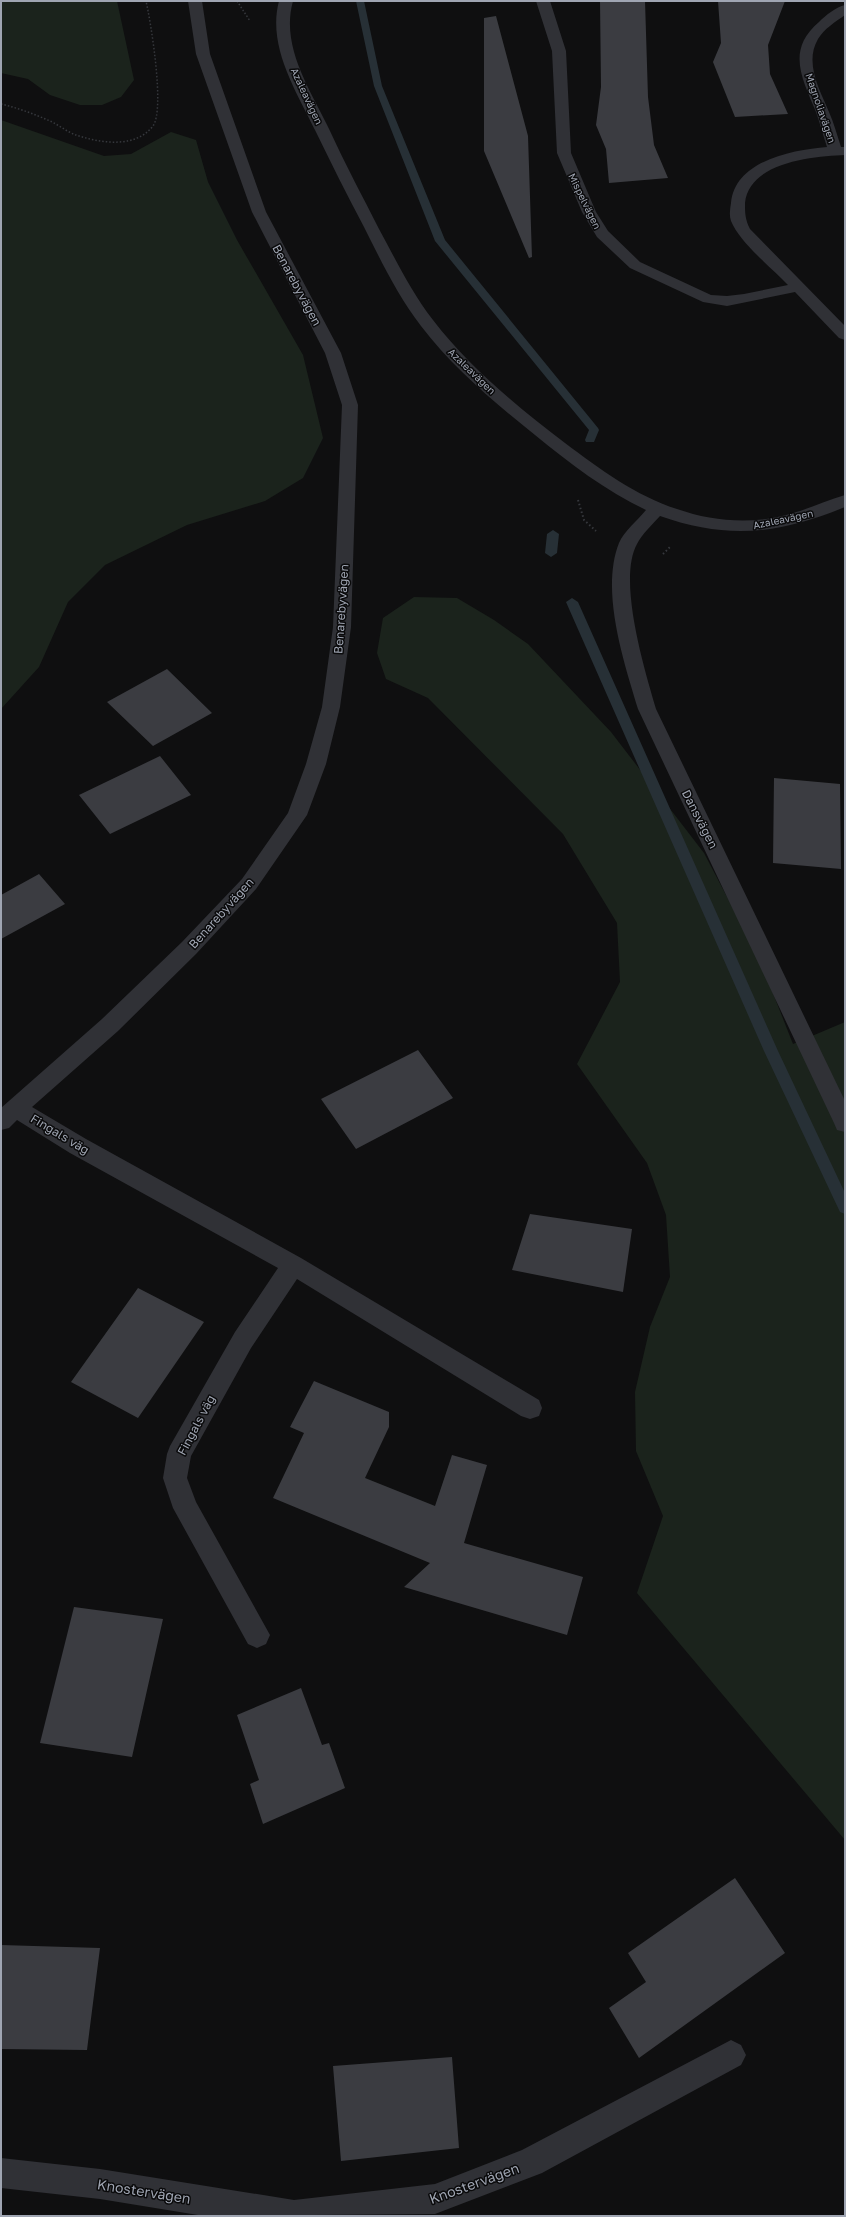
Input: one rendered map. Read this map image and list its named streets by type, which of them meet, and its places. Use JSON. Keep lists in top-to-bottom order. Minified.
{"streets":{"street":["Azaleavägen","Magnoliavägen","Mispelvägen","Benarebyvägen","Dansvägen","Fingals väg","Knostervägen"]},"crossings":[["Azaleavägen","Dansvägen"],["Benarebyvägen","Fingals väg"]]}
